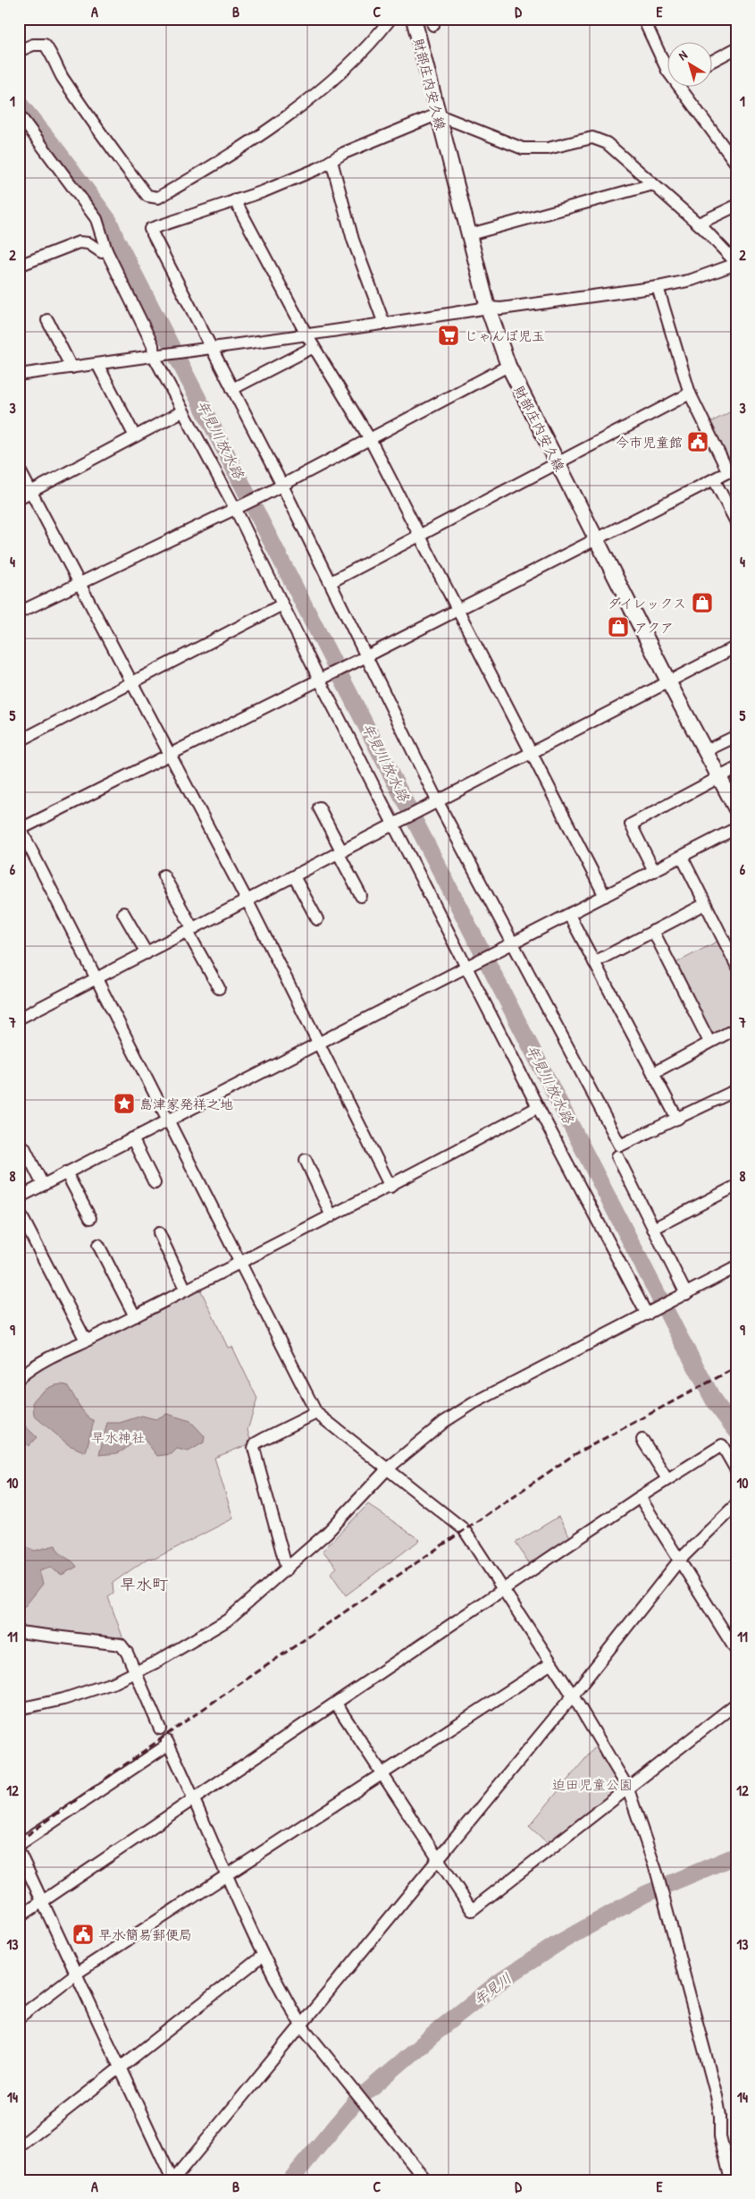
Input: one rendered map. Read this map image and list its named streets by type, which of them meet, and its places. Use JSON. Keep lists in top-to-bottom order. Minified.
{"streets":{"main road":["財部庄内安久線"]},"districts":["早水町"],"water":["年見川放水路","年見川"],"parks":["早水神社","迫田児童公園"],"places":{"supermarket":["じゃんぼ児玉"],"public building":["今市児童館","早水簡易郵便局"],"shop":["ダイレックス","アクア"],"place":["島津家発祥之地"]},"north":"top left","grid":{"columns":["A","B","C","D","E"],"rows":["1","2","3","4","5","6","7","8","9","10","11","12","13","14"]}}
